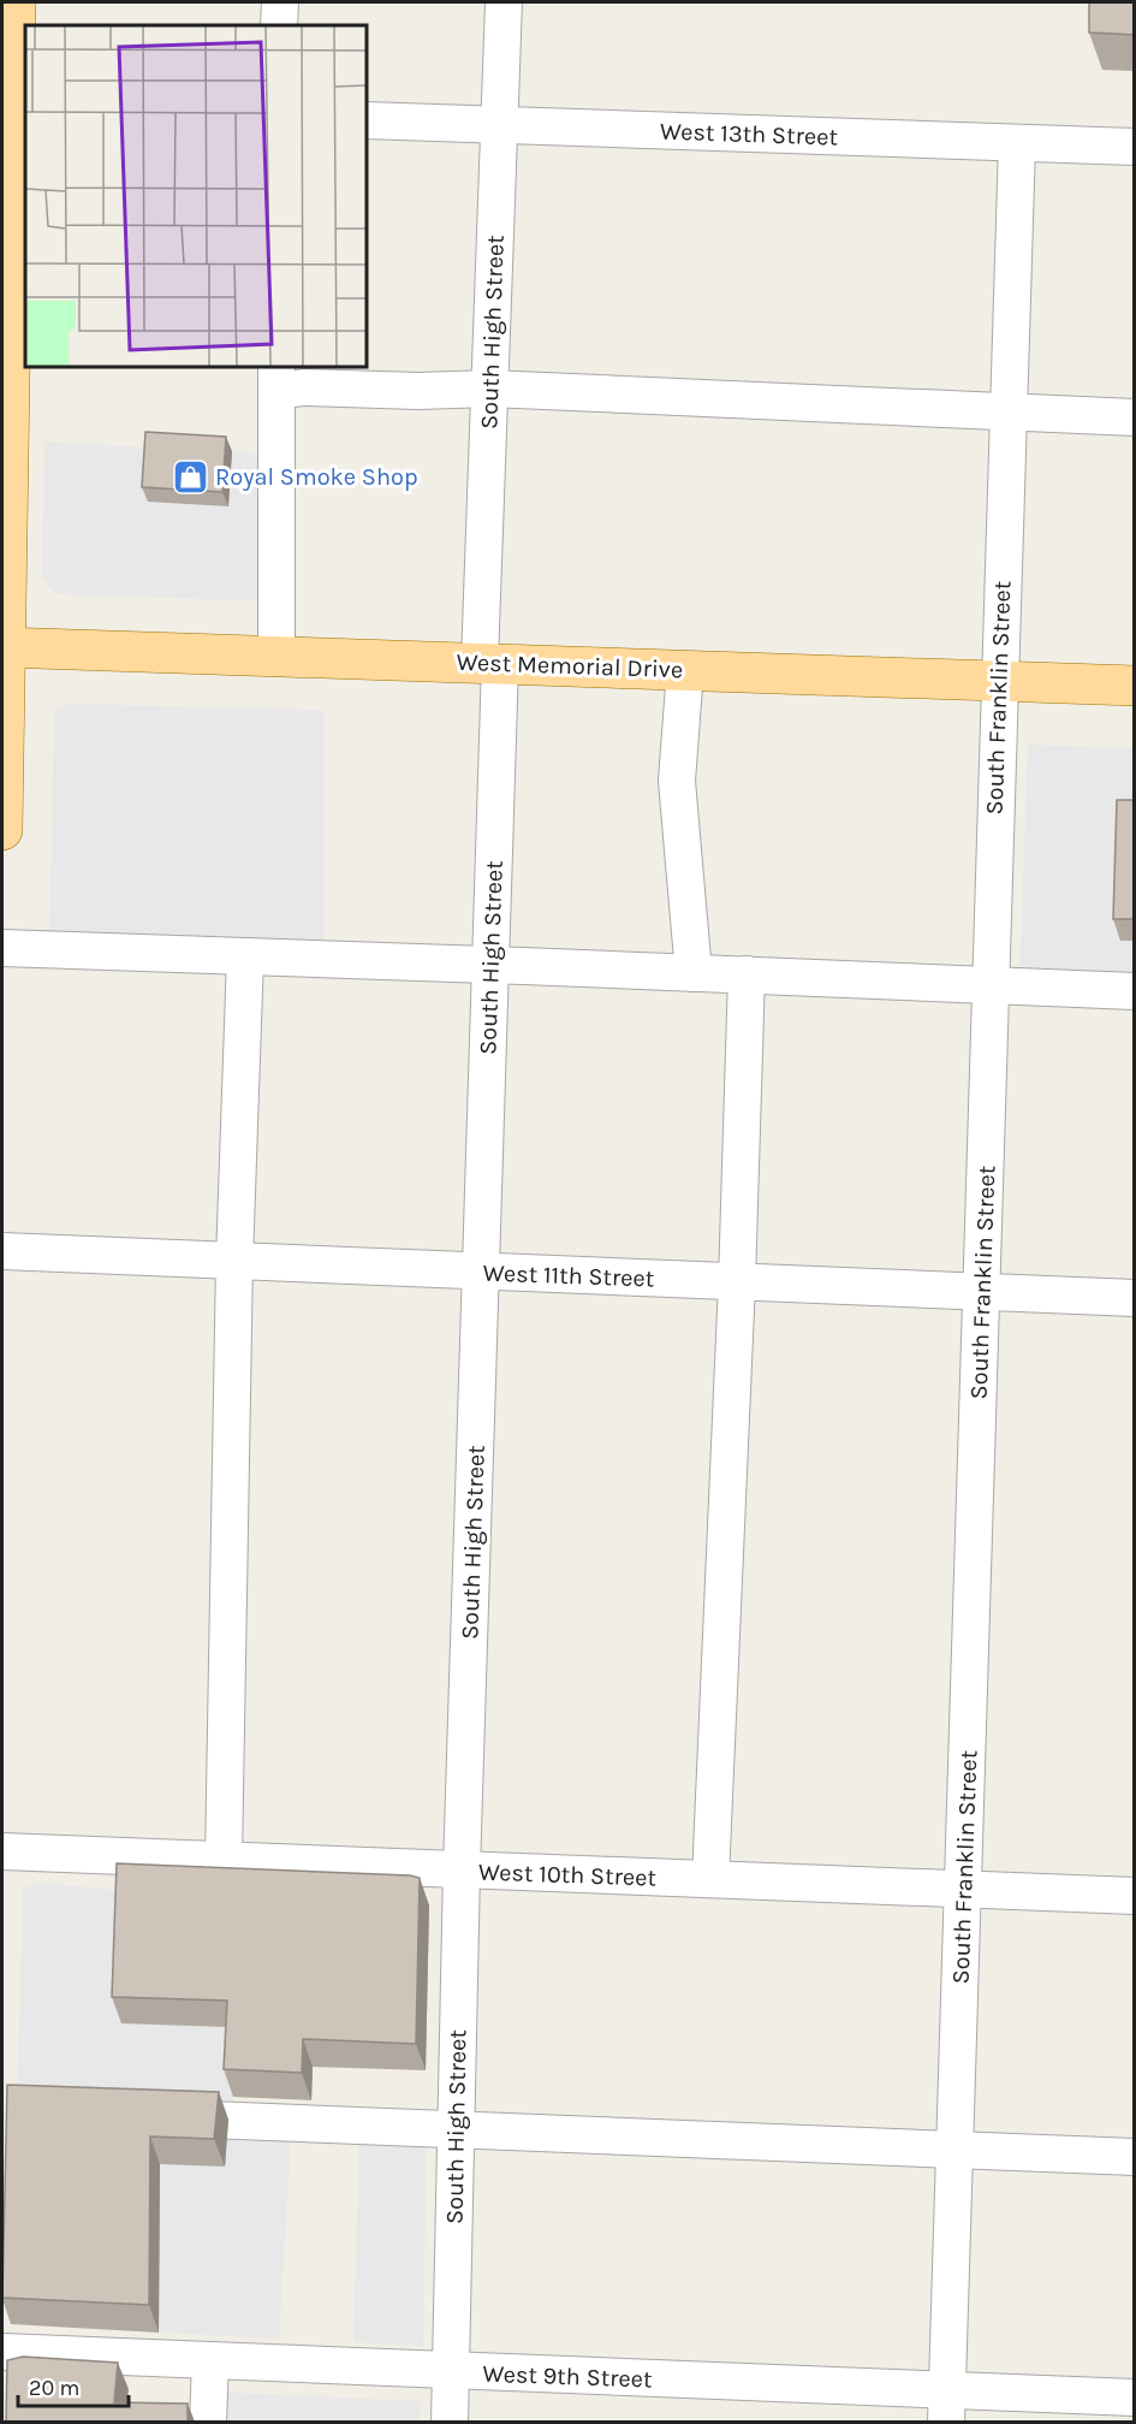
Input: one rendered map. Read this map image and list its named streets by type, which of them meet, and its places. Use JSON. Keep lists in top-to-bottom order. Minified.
{"streets":{"main road":["West Memorial Drive"],"street":["West 13th Street","South High Street","South Franklin Street","West 11th Street","West 10th Street","West 9th Street"]},"crossings":[["West 13th Street","South High Street"],["West 13th Street","South Franklin Street"],["South High Street","West Memorial Drive"],["South High Street","West 11th Street"],["South High Street","West 10th Street"],["South High Street","West 9th Street"],["West Memorial Drive","South Franklin Street"],["South Franklin Street","West 11th Street"],["South Franklin Street","West 10th Street"],["South Franklin Street","West 9th Street"]],"places":{"shop":["Royal Smoke Shop"]},"scale_bar":"20 m"}
